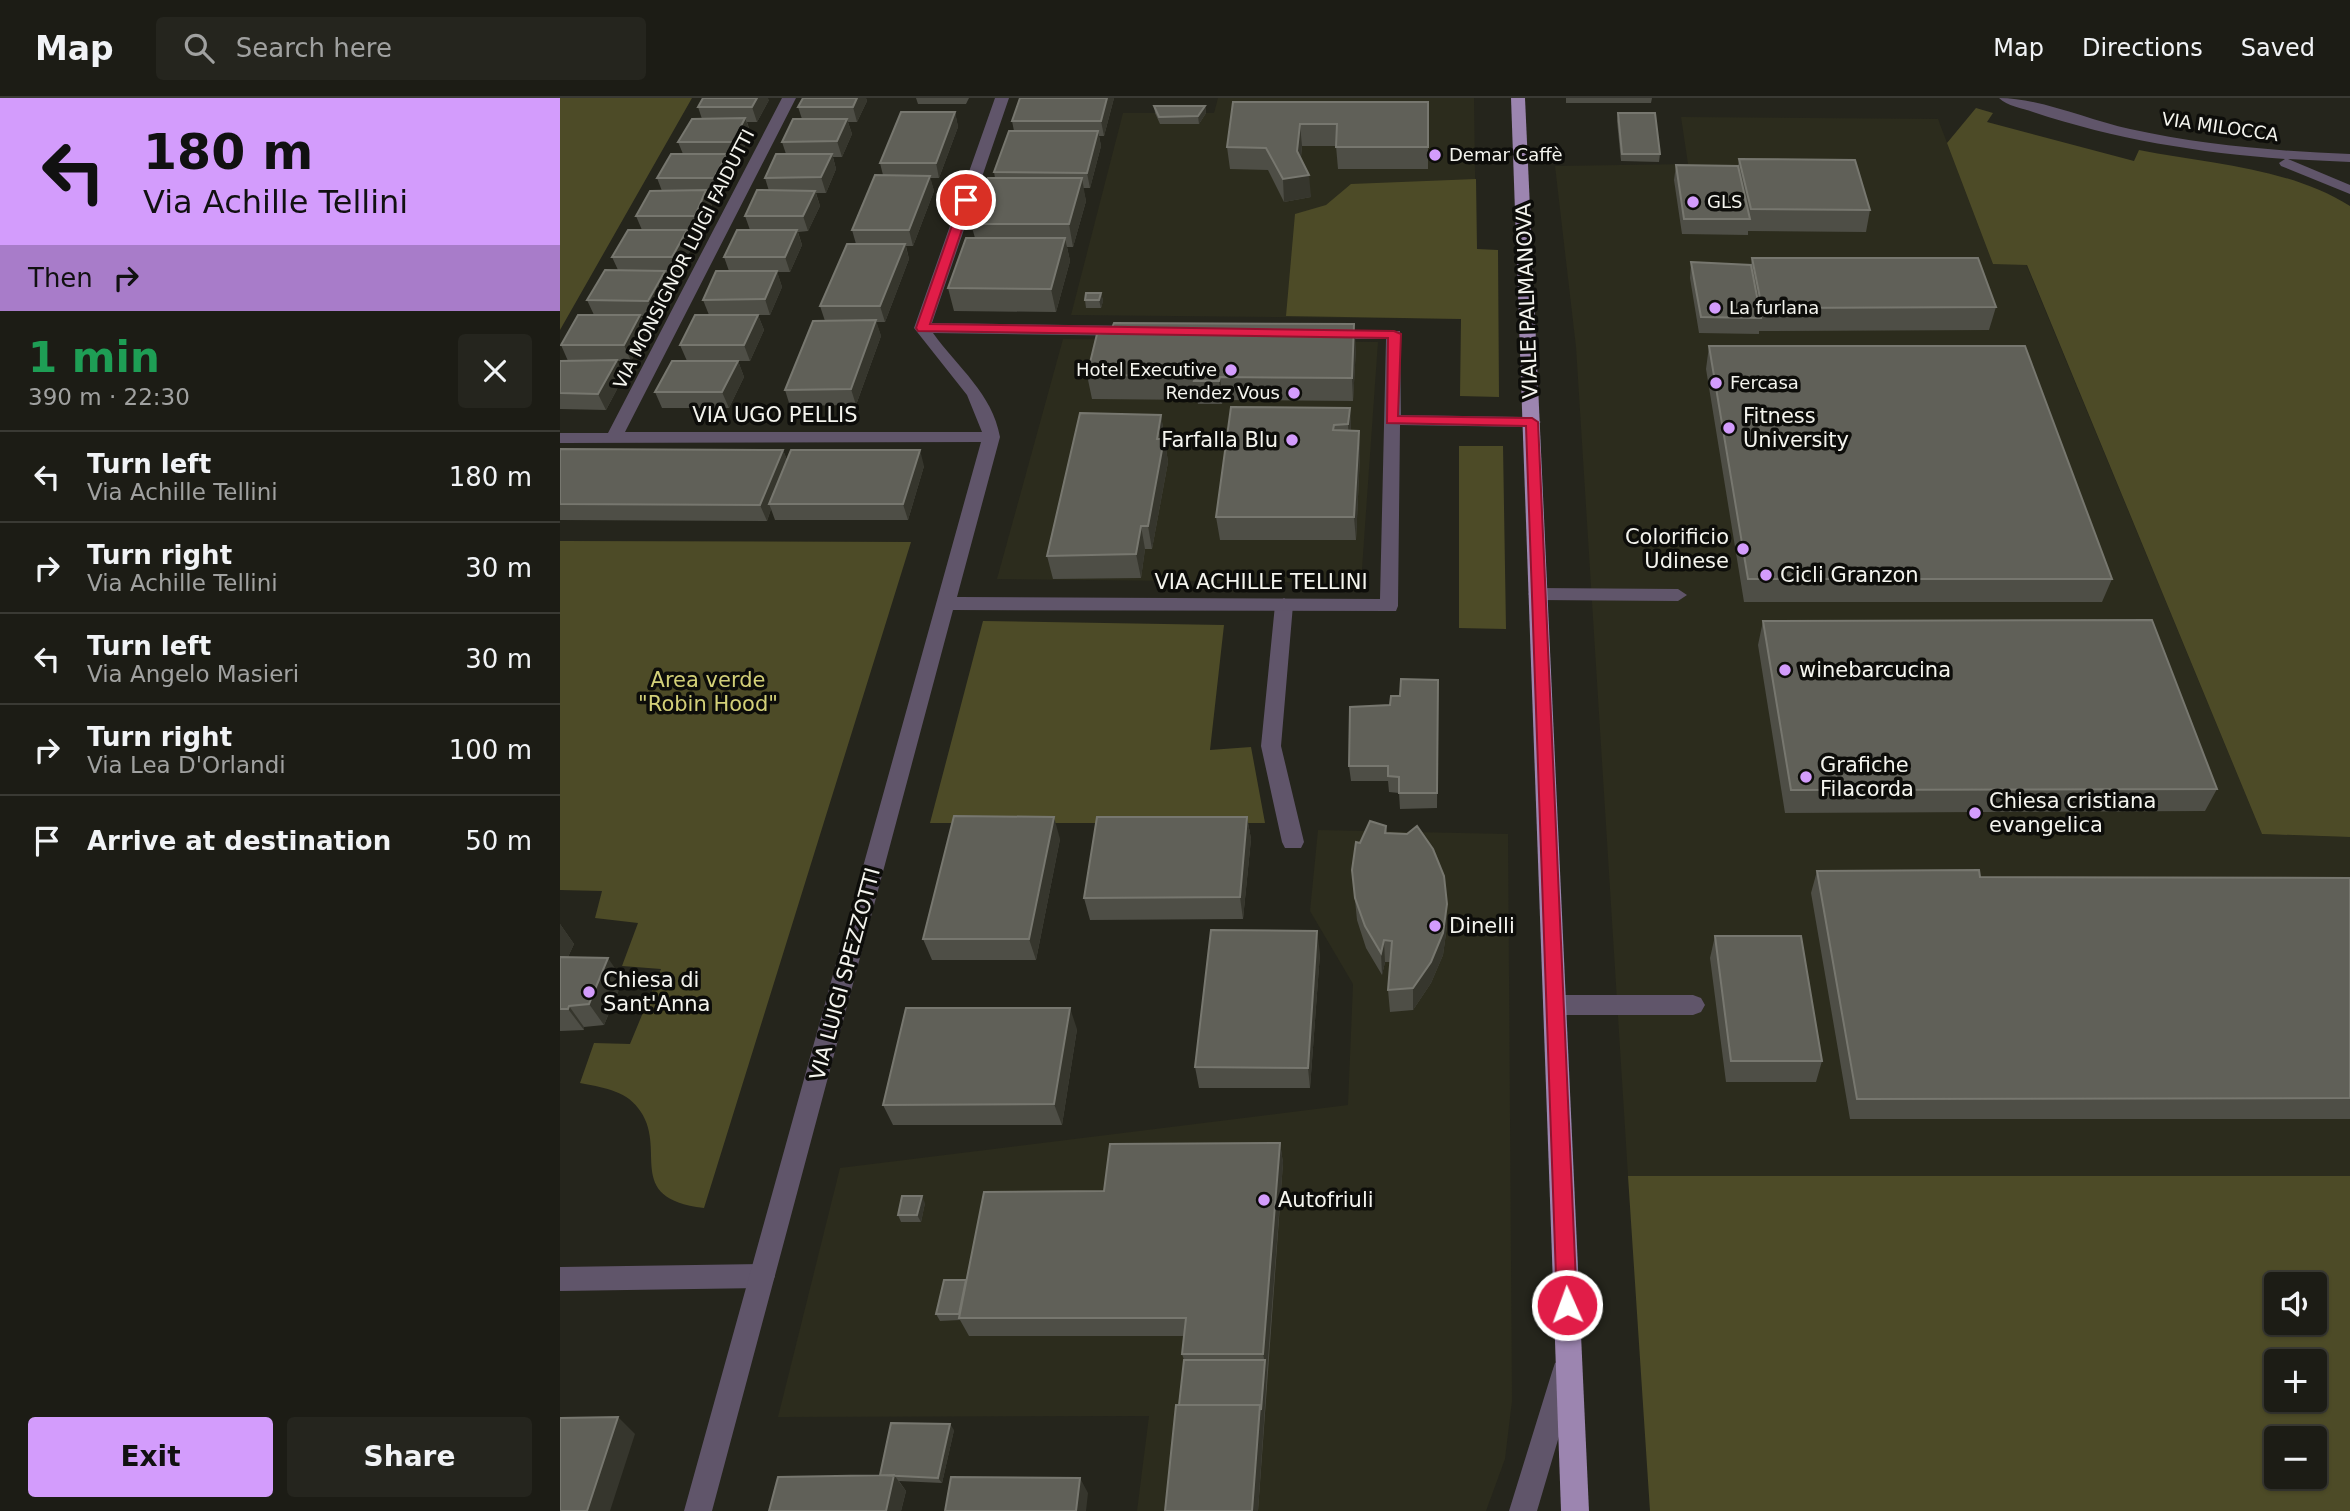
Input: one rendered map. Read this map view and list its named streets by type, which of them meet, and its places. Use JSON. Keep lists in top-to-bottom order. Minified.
{"streets":{"main road":["VIALE PALMANOVA"],"street":["VIA MILOCCA","VIA MONSIGNOR LUIGI FAIDUTTI","VIA UGO PELLIS","VIA ACHILLE TELLINI","VIA LUIGI SPEZZOTTI"]},"crossings":[["VIA MONSIGNOR LUIGI FAIDUTTI","VIA UGO PELLIS"],["VIA UGO PELLIS","VIA LUIGI SPEZZOTTI"],["VIA ACHILLE TELLINI","VIA LUIGI SPEZZOTTI"]],"parks":["Area verde \"Robin Hood\""],"places":["Demar Caffè","GLS","La furlana","Hotel Executive","Fercasa","Rendez Vous","Fitness University","Farfalla Blu","Colorificio Udinese","Cicli Granzon","winebarcucina","Grafiche Filacorda","Chiesa cristiana evangelica","Dinelli","Chiesa di Sant'Anna","Autofriuli"],"page":{"header":"Map","search":"Search here","nav":["Map","Directions","Saved"],"turn":["180 m","Via Achille Tellini"],"then":"Then","heading":["1 min","390 m · 22:30"],"list":[{"name":"Turn left","note":"Via Achille Tellini","value":"180 m"},{"name":"Turn right","note":"Via Achille Tellini","value":"30 m"},{"name":"Turn left","note":"Via Angelo Masieri","value":"30 m"},{"name":"Turn right","note":"Via Lea D'Orlandi","value":"100 m"},{"name":"Arrive at destination","value":"50 m"}],"map_buttons":["+","−"],"buttons":["Exit","Share"]}}
